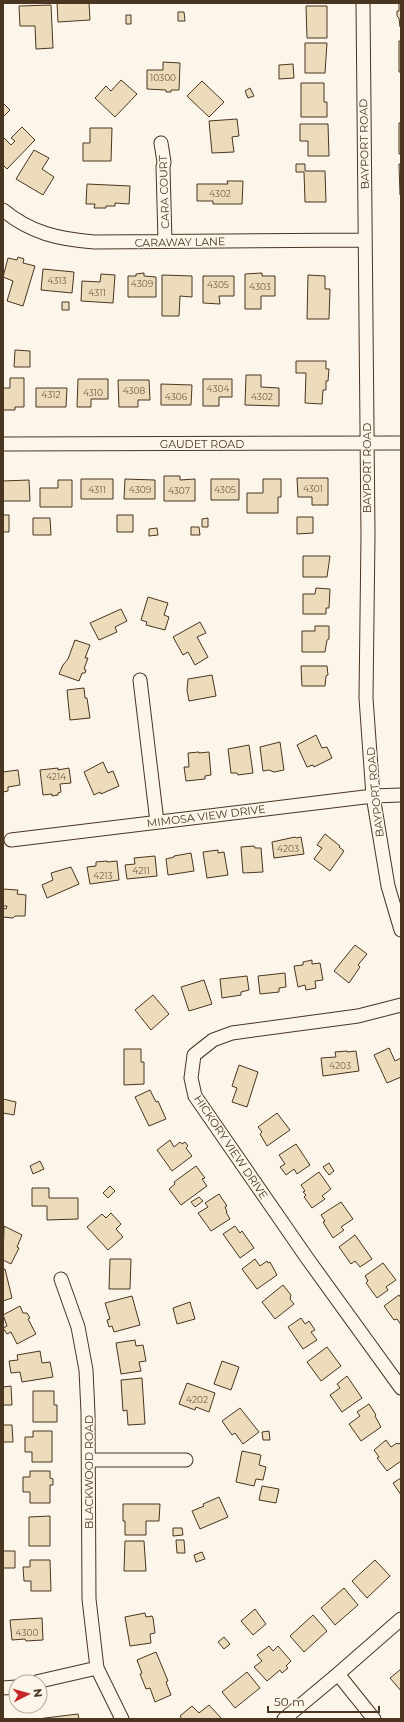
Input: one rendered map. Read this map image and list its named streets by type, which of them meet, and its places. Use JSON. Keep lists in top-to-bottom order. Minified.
{"streets":{"street":["BAYPORT ROAD","CARA COURT","CARAWAY LANE","GAUDET ROAD","MIMOSA VIEW DRIVE","HICKORY VIEW DRIVE","BLACKWOOD ROAD"]},"crossings":[["BAYPORT ROAD","CARAWAY LANE"],["BAYPORT ROAD","GAUDET ROAD"],["BAYPORT ROAD","MIMOSA VIEW DRIVE"],["CARA COURT","CARAWAY LANE"]],"house_numbers":["10300","4302","4313","4309","4305","4303","4311","4304","4308","4310","4312","4306","4302","4301","4311","4309","4305","4307","4214","4203","4211","4213","4203","4202","4300"],"scale_bar":"50 m","north":"right"}
